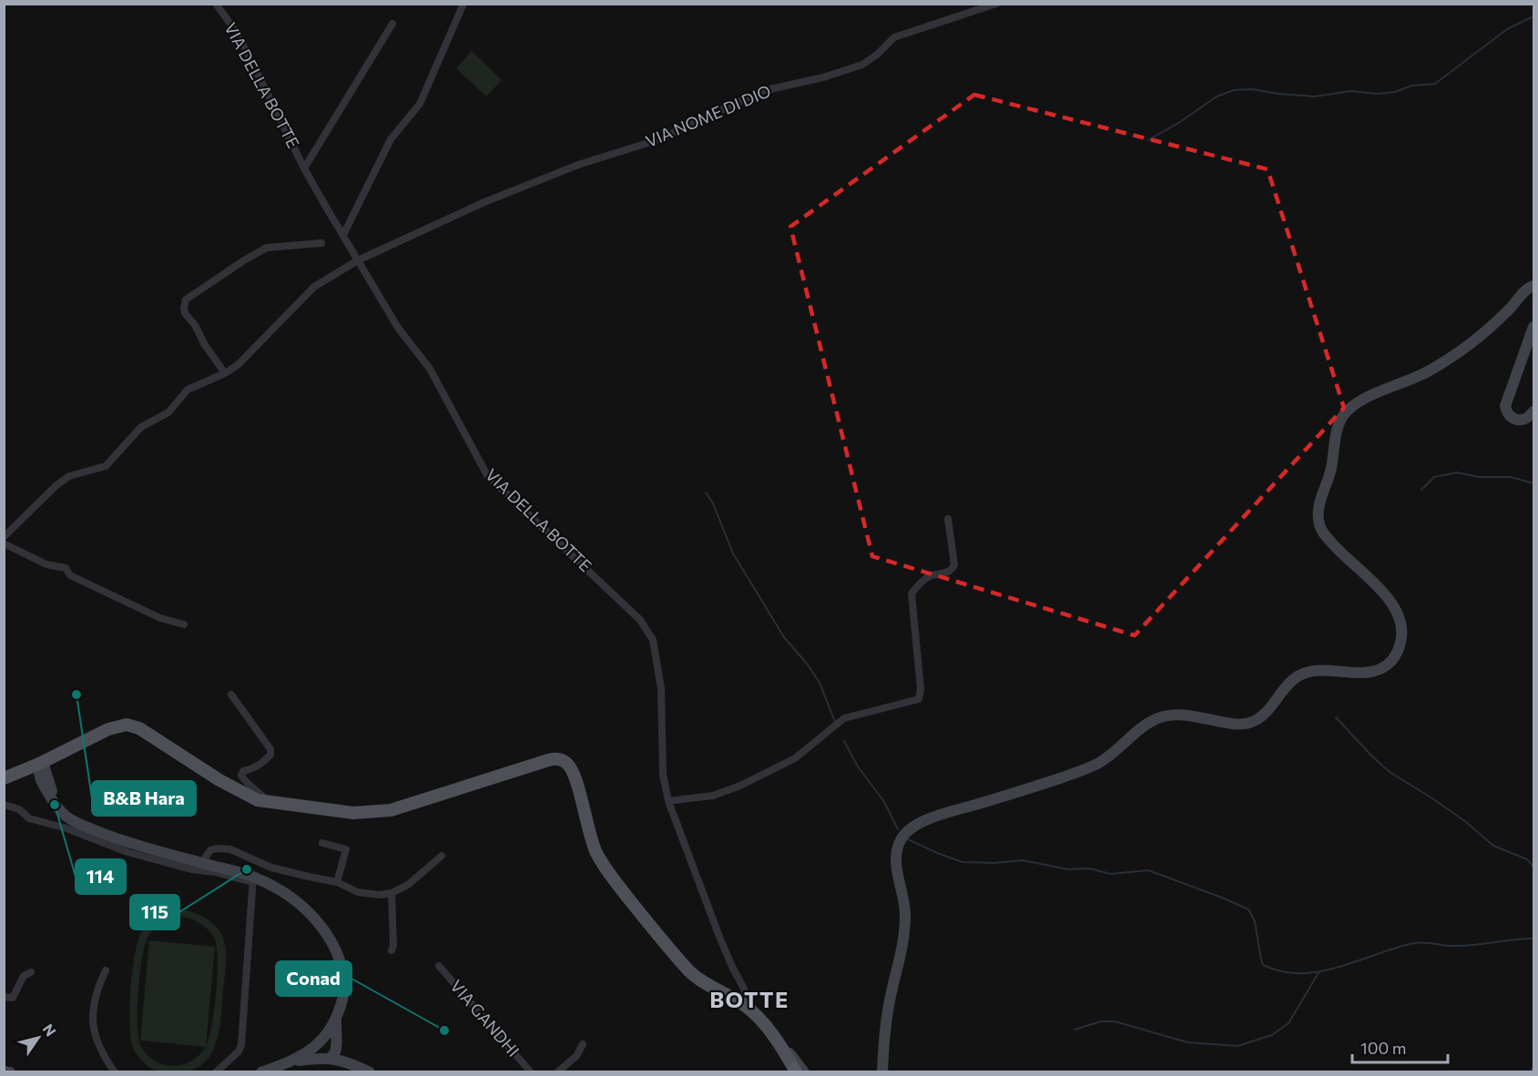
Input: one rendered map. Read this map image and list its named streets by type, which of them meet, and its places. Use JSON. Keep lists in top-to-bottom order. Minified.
{"streets":{"street":["VIA DELLA BOTTE","VIA NOME DI DIO","VIA GANDHI"]},"crossings":[["VIA DELLA BOTTE","VIA NOME DI DIO"]],"districts":["BOTTE"],"places":["B&B Hara","114","115","Conad"],"scale_bar":"100 m","north":"top right"}
